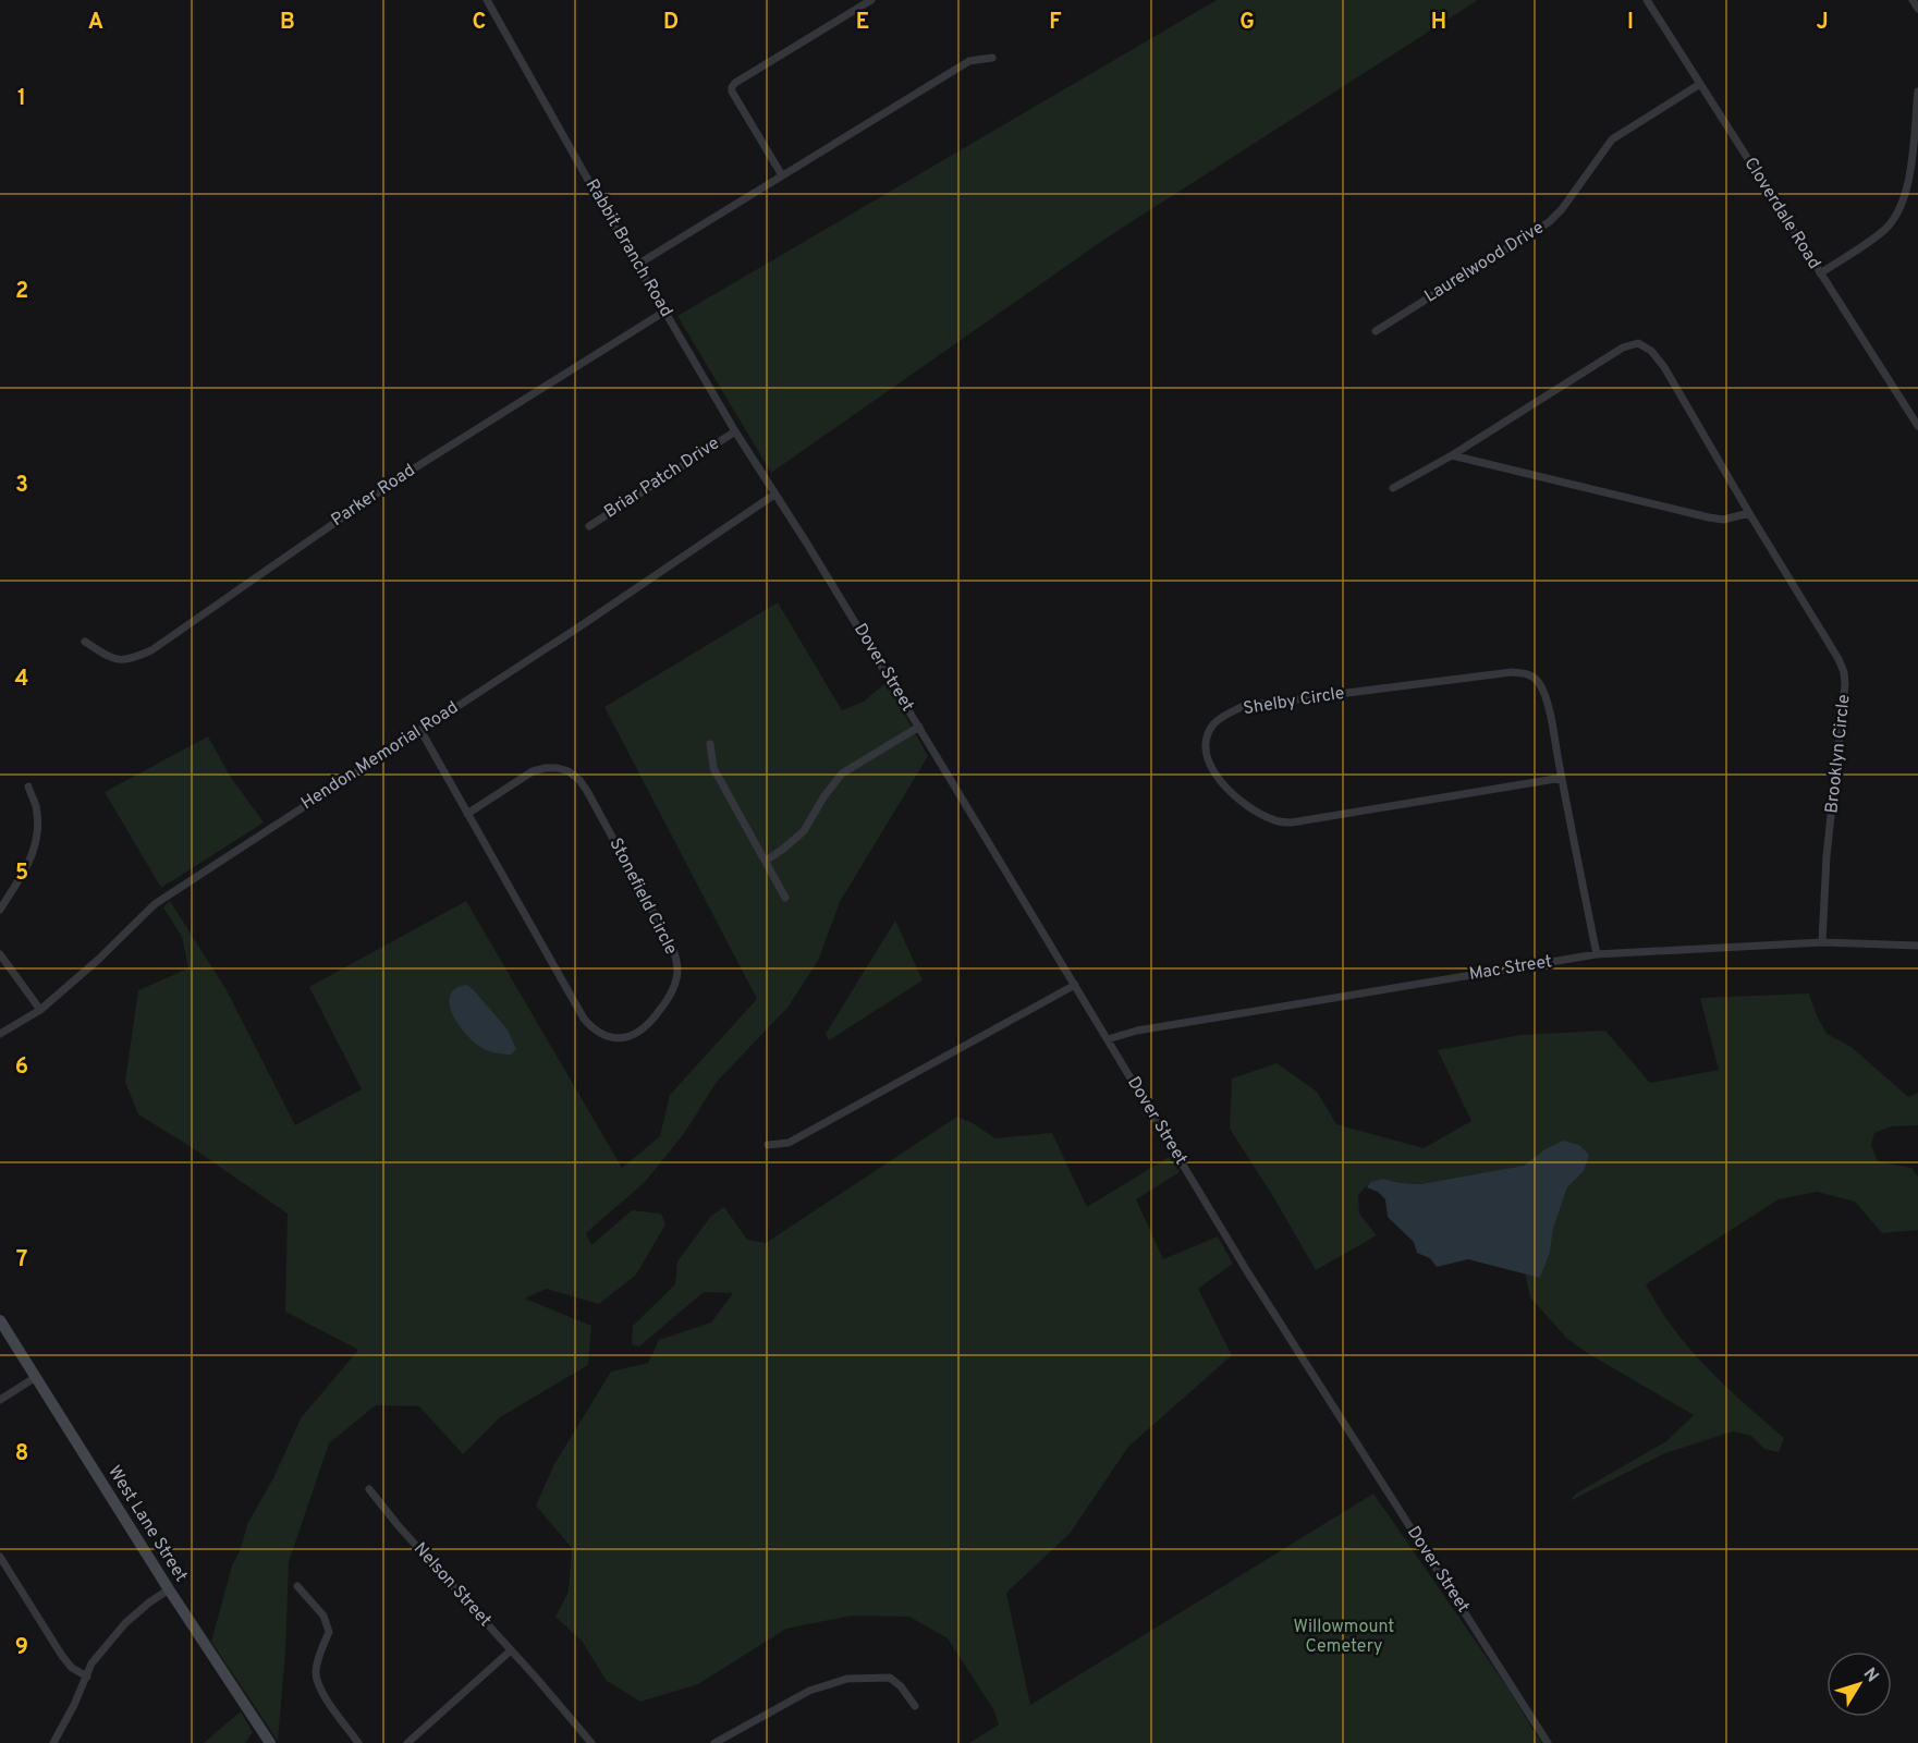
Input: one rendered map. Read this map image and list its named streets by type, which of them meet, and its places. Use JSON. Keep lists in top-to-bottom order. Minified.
{"streets":{"street":["Cloverdale Road","Rabbit Branch Road","Laurelwood Drive","Briar Patch Drive","Parker Road","Dover Street","Shelby Circle","Brooklyn Circle","Hendon Memorial Road","Stonefield Circle","Mac Street","West Lane Street","Nelson Street"]},"crossings":[["Cloverdale Road","Laurelwood Drive"],["Rabbit Branch Road","Briar Patch Drive"],["Rabbit Branch Road","Parker Road"],["Rabbit Branch Road","Dover Street"],["Rabbit Branch Road","Hendon Memorial Road"],["Dover Street","Hendon Memorial Road"],["Dover Street","Mac Street"],["Shelby Circle","Mac Street"],["Brooklyn Circle","Mac Street"],["Hendon Memorial Road","Stonefield Circle"]],"parks":["Willowmount Cemetery"],"north":"top right","grid":{"columns":["A","B","C","D","E","F","G","H","I","J"],"rows":["1","2","3","4","5","6","7","8","9"]}}
